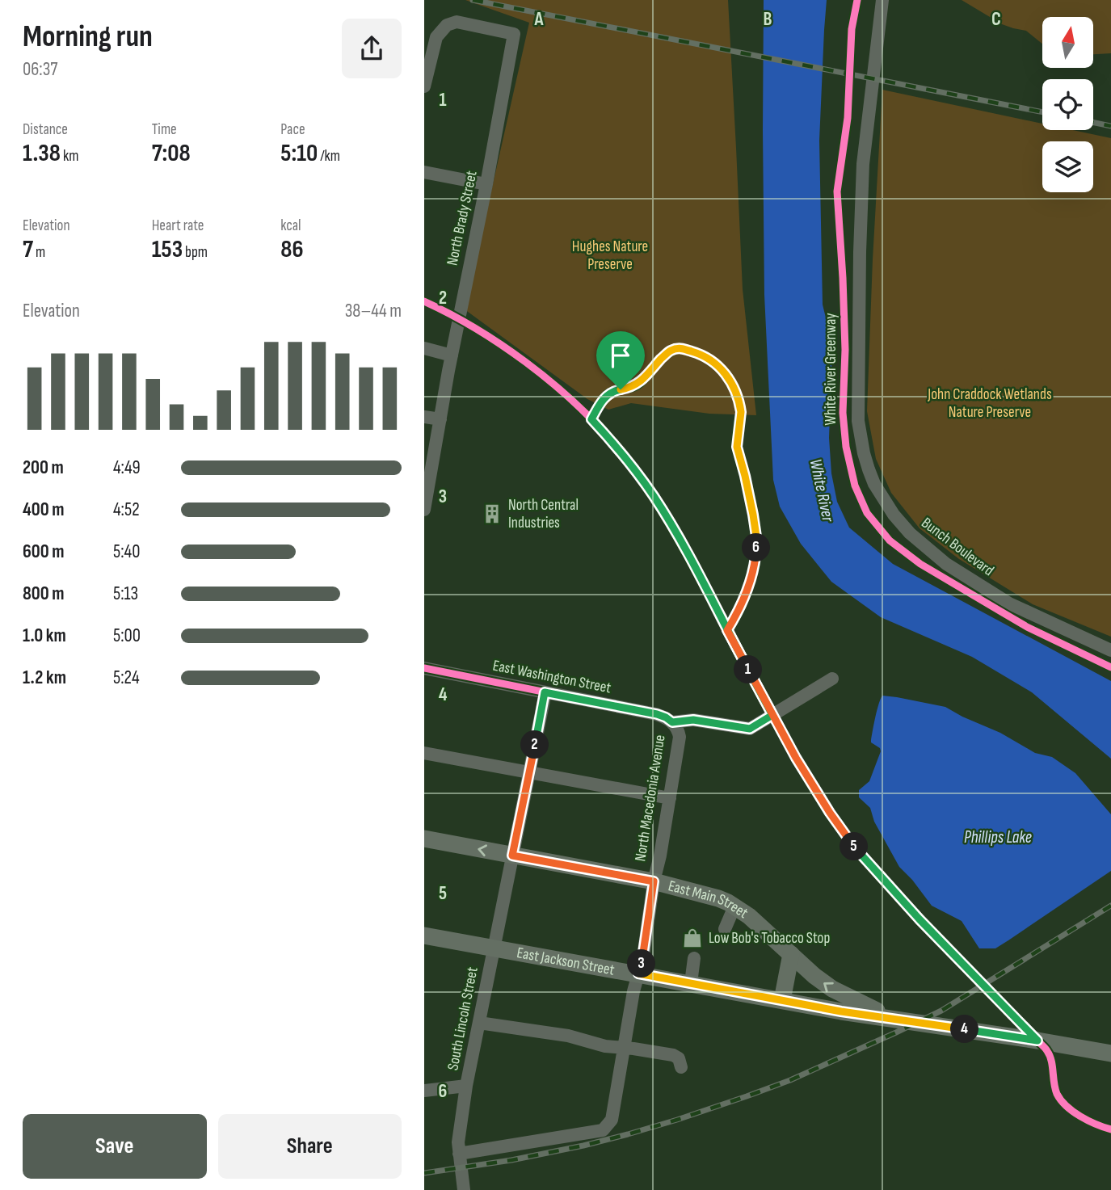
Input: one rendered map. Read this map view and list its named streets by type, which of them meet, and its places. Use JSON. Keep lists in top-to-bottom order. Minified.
{"streets":{"main road":["East Main Street","East Jackson Street"],"street":["North Brady Street","Bunch Boulevard","East Washington Street","North Macedonia Avenue","South Lincoln Street"],"cycle path":["White River Greenway"]},"crossings":[["East Washington Street","North Macedonia Avenue"],["East Washington Street","South Lincoln Street"],["North Macedonia Avenue","East Main Street"],["North Macedonia Avenue","East Jackson Street"],["North Macedonia Avenue","South Lincoln Street"],["East Main Street","East Jackson Street"],["East Main Street","South Lincoln Street"],["East Jackson Street","South Lincoln Street"]],"one_way":["East Main Street"],"water":["White River","Phillips Lake"],"parks":["Hughes Nature Preserve","John Craddock Wetlands Nature Preserve"],"places":{"building":["North Central Industries"],"shop":["Low Bob's Tobacco Stop"]},"north":"top","page":{"heading":["Morning run","06:37"],"stats":[["Distance","1.38 km"],["Time","7:08"],["Pace","5:10 /km"],["Elevation","7 m"],["Heart rate","153 bpm"],["kcal","86"]],"chart":["Elevation","38–44 m"],"list":[{"name":"200 m","note":"4:49"},{"name":"400 m","note":"4:52"},{"name":"600 m","note":"5:40"},{"name":"800 m","note":"5:13"},{"name":"1.0 km","note":"5:00"},{"name":"1.2 km","note":"5:24"}],"pins":["6","1","2","5","3","4"],"buttons":["Save","Share"]},"grid":{"columns":["A","B","C"],"rows":["1","2","3","4","5","6"]}}
